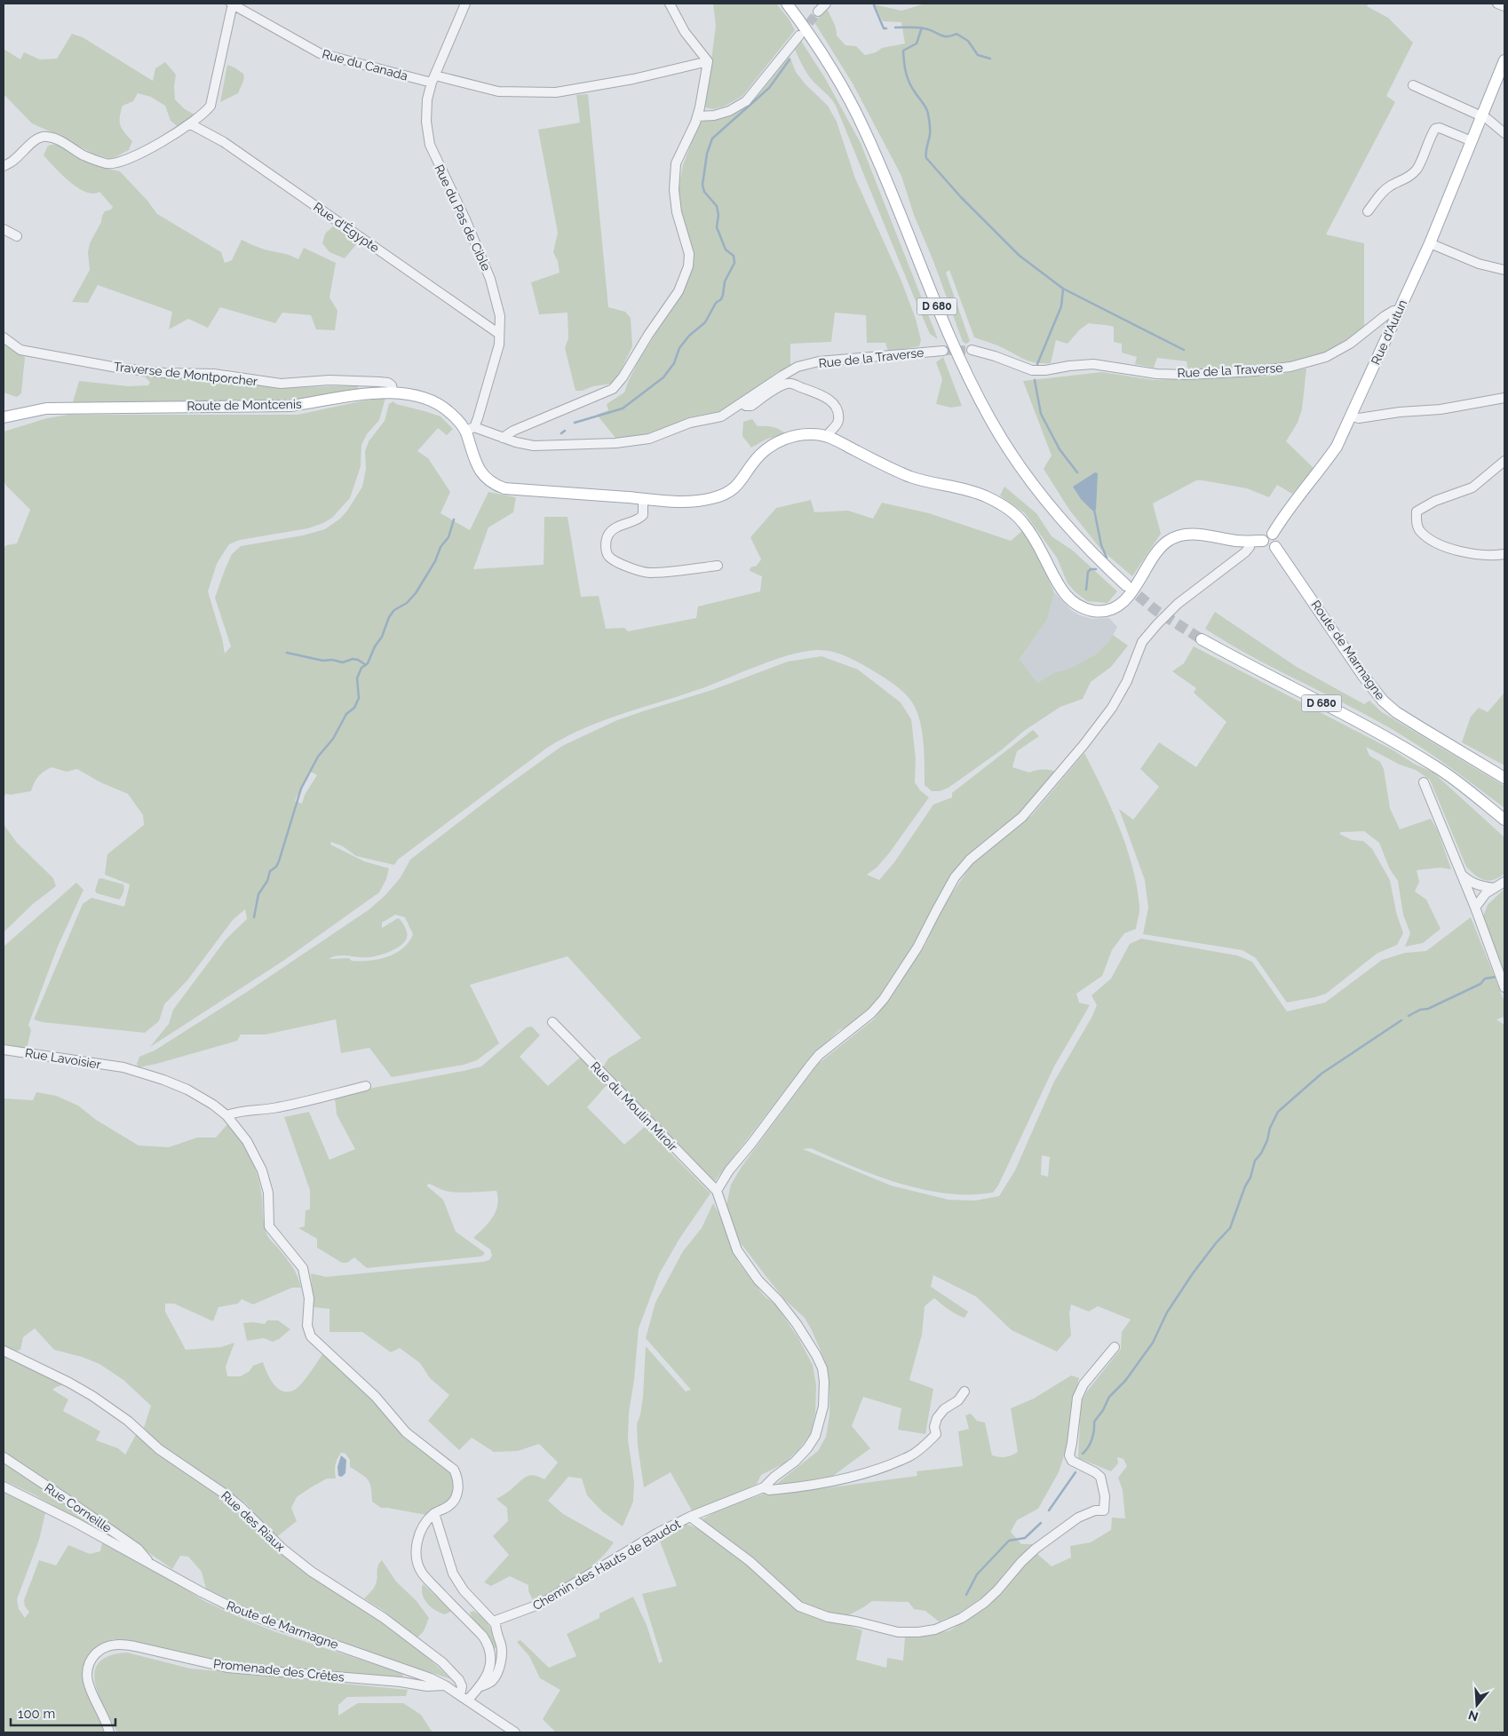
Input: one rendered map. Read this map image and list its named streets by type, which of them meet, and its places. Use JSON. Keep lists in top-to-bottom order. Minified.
{"streets":{"main road":["D 680","Rue d'Autun","Route de Montcenis","Route de Marmagne"],"street":["Rue du Canada","Rue du Pas de Cible","Rue d'Égypte","Rue de la Traverse","Traverse de Montporcher","Rue Lavoisier","Rue du Moulin Miroir","Rue Corneille","Rue des Riaux","Chemin des Hauts de Baudot","Promenade des Crêtes"]},"crossings":[["Rue du Canada","Rue du Pas de Cible"],["Rue du Pas de Cible","Rue d'Égypte"],["Rue du Pas de Cible","Rue de la Traverse"],["Rue du Pas de Cible","Route de Montcenis"],["Rue d'Autun","Rue de la Traverse"],["Rue d'Autun","Route de Marmagne"],["Rue de la Traverse","Route de Montcenis"],["Traverse de Montporcher","Route de Montcenis"],["Route de Marmagne","Rue Corneille"],["Route de Marmagne","Rue des Riaux"],["Route de Marmagne","Promenade des Crêtes"]],"scale_bar":"100 m","north":"bottom"}
